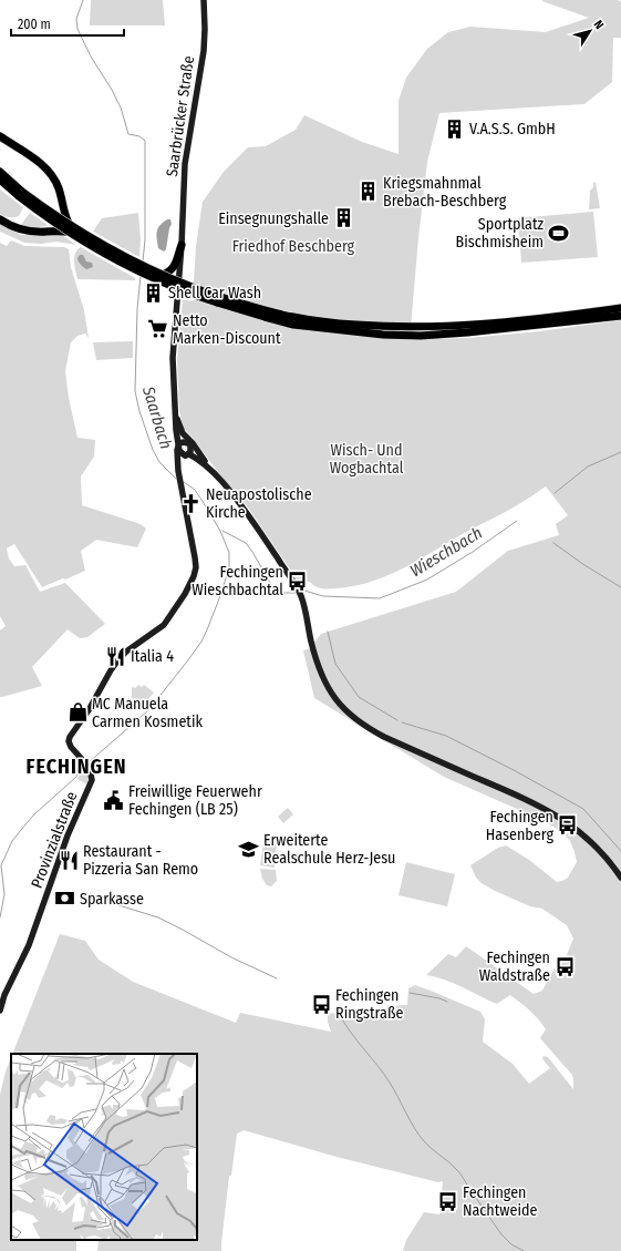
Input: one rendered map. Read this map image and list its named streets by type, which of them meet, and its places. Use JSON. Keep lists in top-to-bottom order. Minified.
{"streets":{"main road":["Saarbrücker Straße","Provinzialstraße"]},"districts":["FECHINGEN"],"water":["Saarbach","Wieschbach"],"parks":["Friedhof Beschberg","Wisch- Und Wogbachtal"],"places":{"building":["V.A.S.S. GmbH","Kriegsmahnmal Brebach-Beschberg","Einsegnungshalle","Shell Car Wash"],"sports":["Sportplatz Bischmisheim"],"supermarket":["Netto Marken-Discount"],"church":["Neuapostolische Kirche"],"bus stop":["Fechingen Wieschbachtal","Fechingen Hasenberg","Fechingen Waldstraße","Fechingen Ringstraße","Fechingen Nachtweide"],"restaurant":["Italia 4","Restaurant - Pizzeria San Remo"],"shop":["MC Manuela Carmen Kosmetik"],"public building":["Freiwillige Feuerwehr Fechingen (LB 25)"],"school or university":["Erweiterte Realschule Herz-Jesu"],"bank":["Sparkasse"]},"scale_bar":"200 m","north":"top right"}
